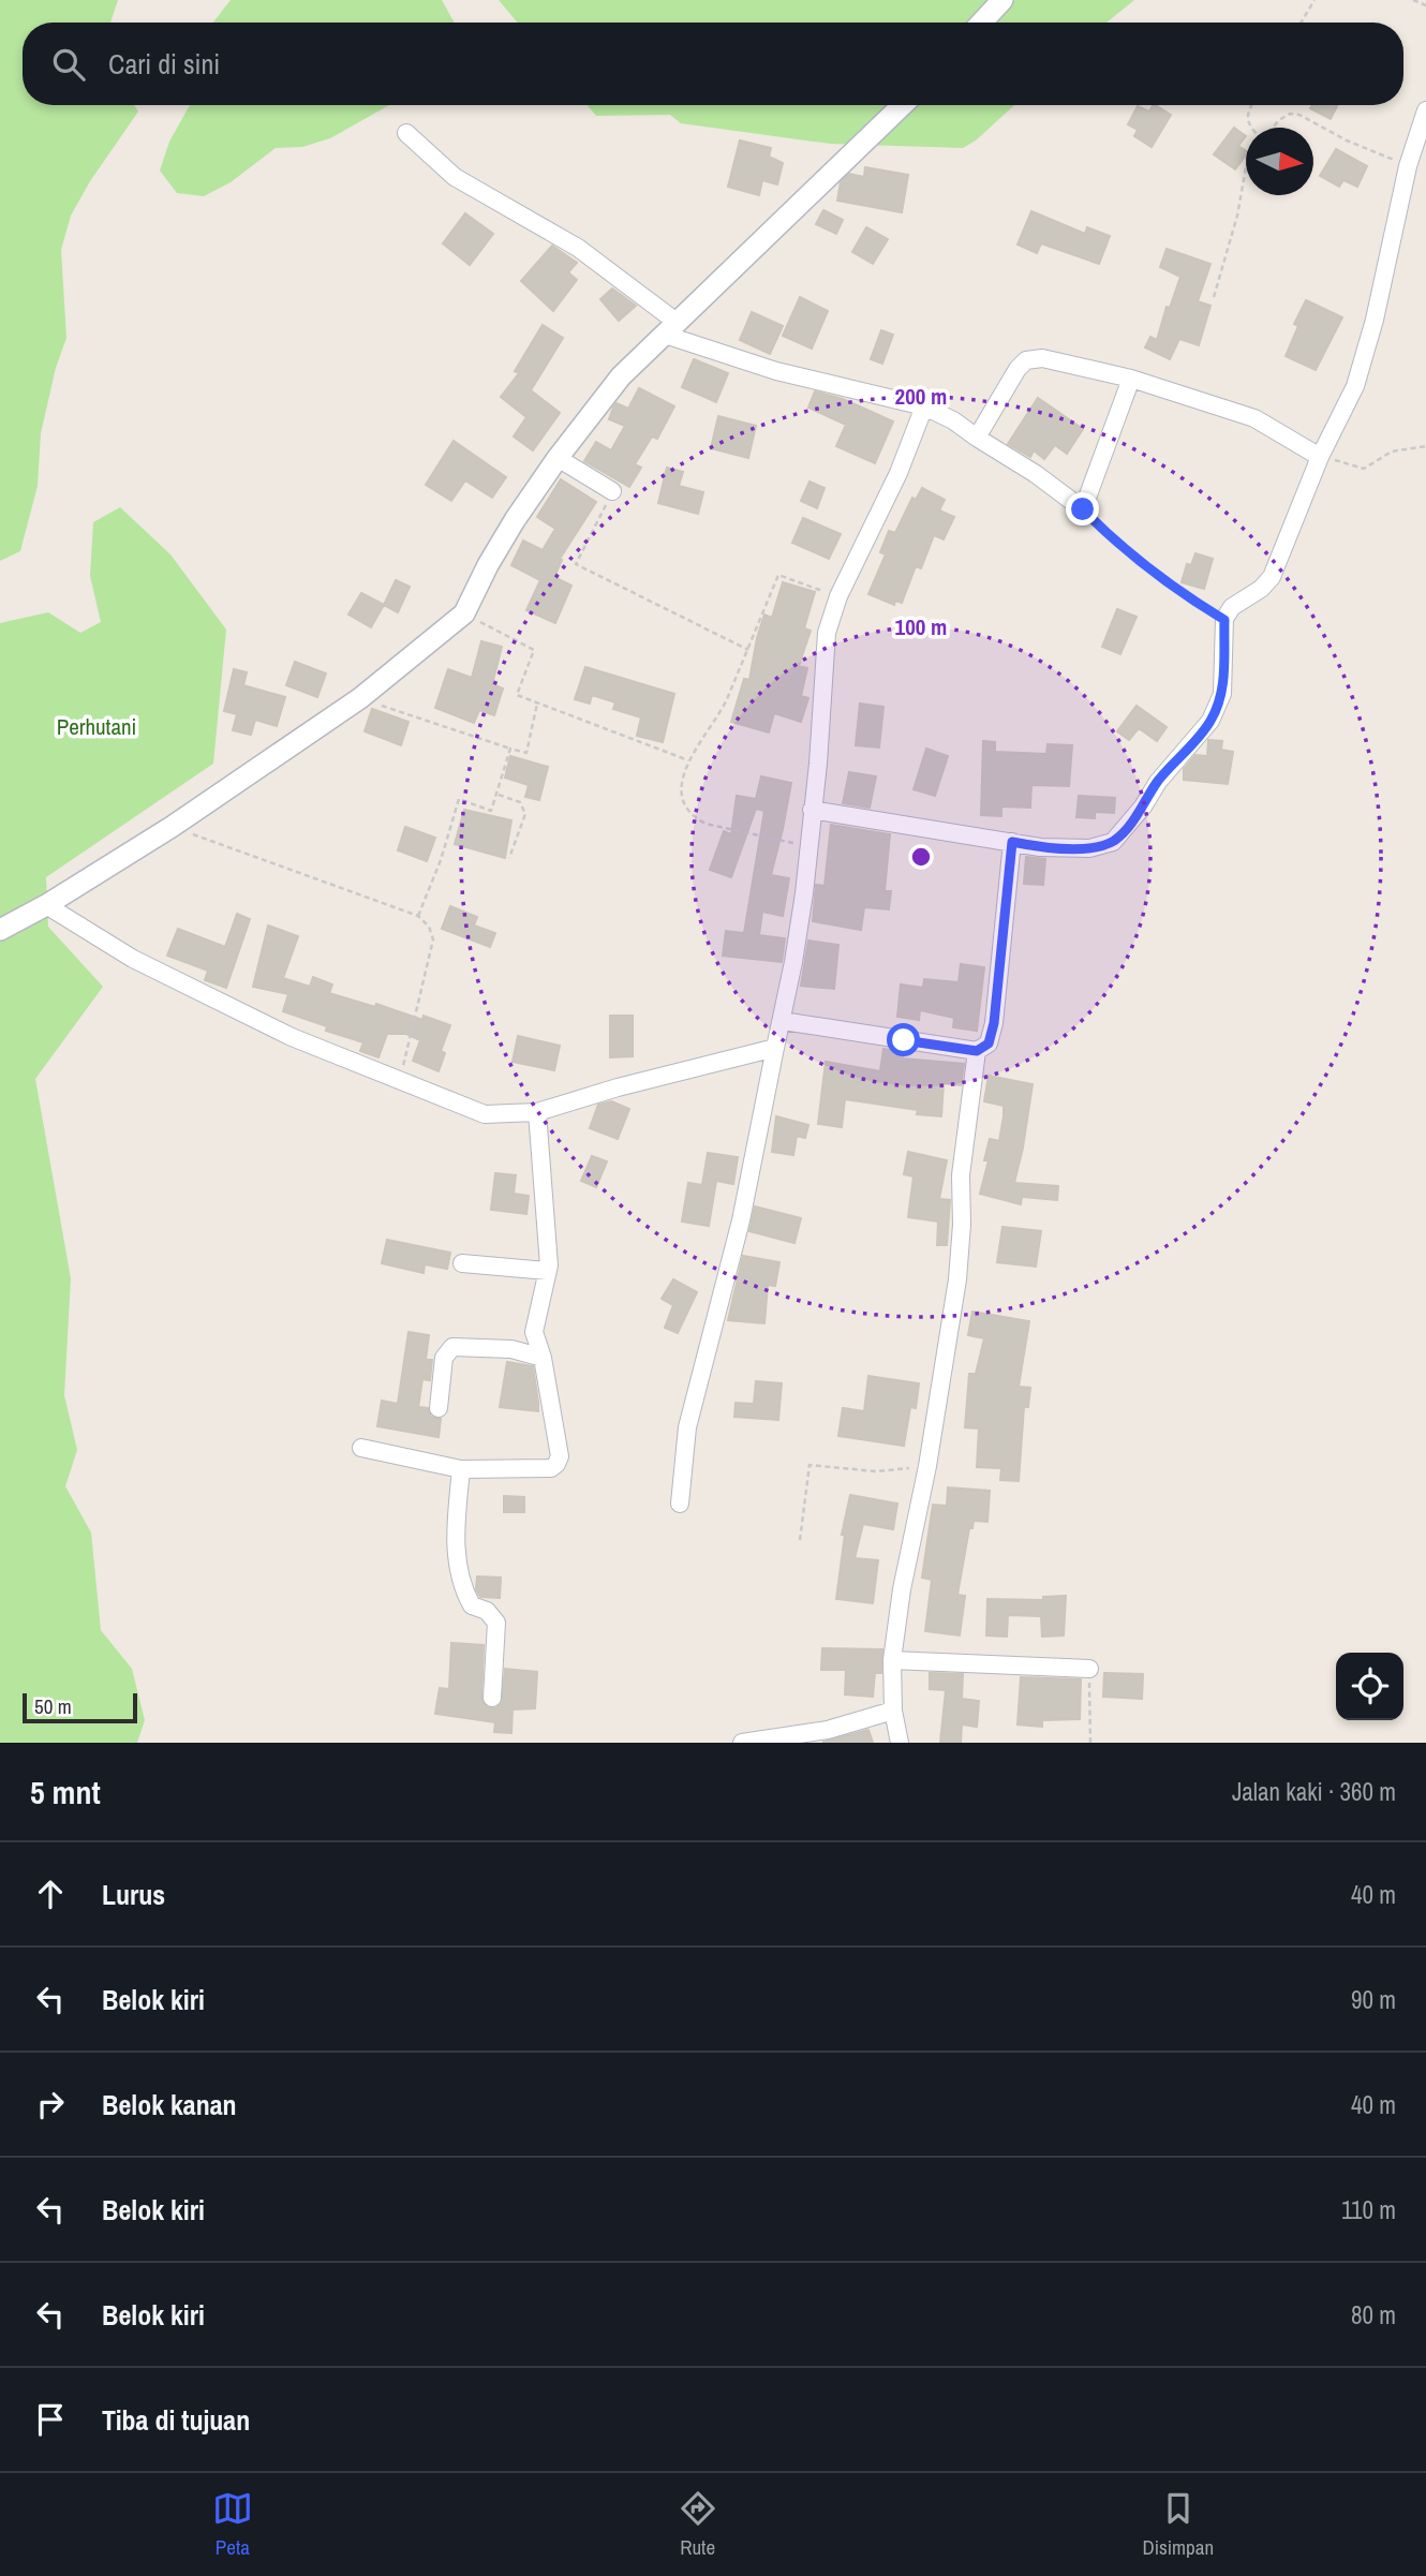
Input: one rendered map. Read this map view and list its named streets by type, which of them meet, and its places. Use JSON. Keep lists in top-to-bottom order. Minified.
{"parks":["Perhutani"],"scale_bar":"50 m","north":"right","page":{"search":"Cari di sini","scale":"50 m","heading":["5 mnt","Jalan kaki · 360 m"],"list":[["Lurus","40 m"],["Belok kiri","90 m"],["Belok kanan","40 m"],["Belok kiri","110 m"],["Belok kiri","80 m"],"Tiba di tujuan"],"nav":["Peta","Rute","Disimpan"]},"rings":["200 m","100 m"]}
